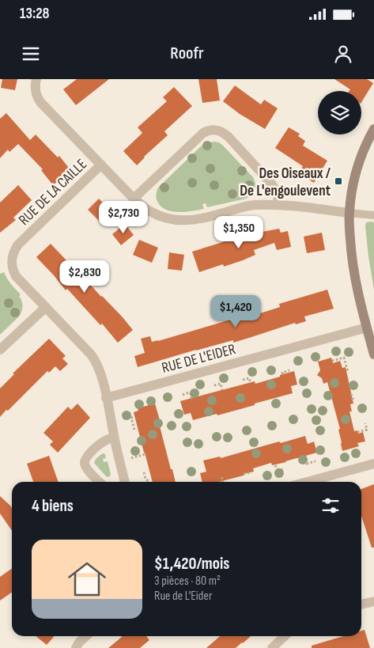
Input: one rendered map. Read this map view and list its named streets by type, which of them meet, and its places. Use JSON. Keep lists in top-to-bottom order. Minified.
{"streets":{"street":["RUE DE LA CAILLE","RUE DE L'EIDER"]},"crossings":[["RUE DE LA CAILLE","RUE DE L'EIDER"]],"places":{"transit":["Des Oiseaux / De L'engoulevent"]},"page":{"status":"13:28","header":"Roofr","price":["$2,730","$1,350","$2,830","$1,420"],"heading":"4 biens","list":[{"name":"$1,420/mois","note":"3 pièces · 80 m² · Rue de L'Eider"}]}}
